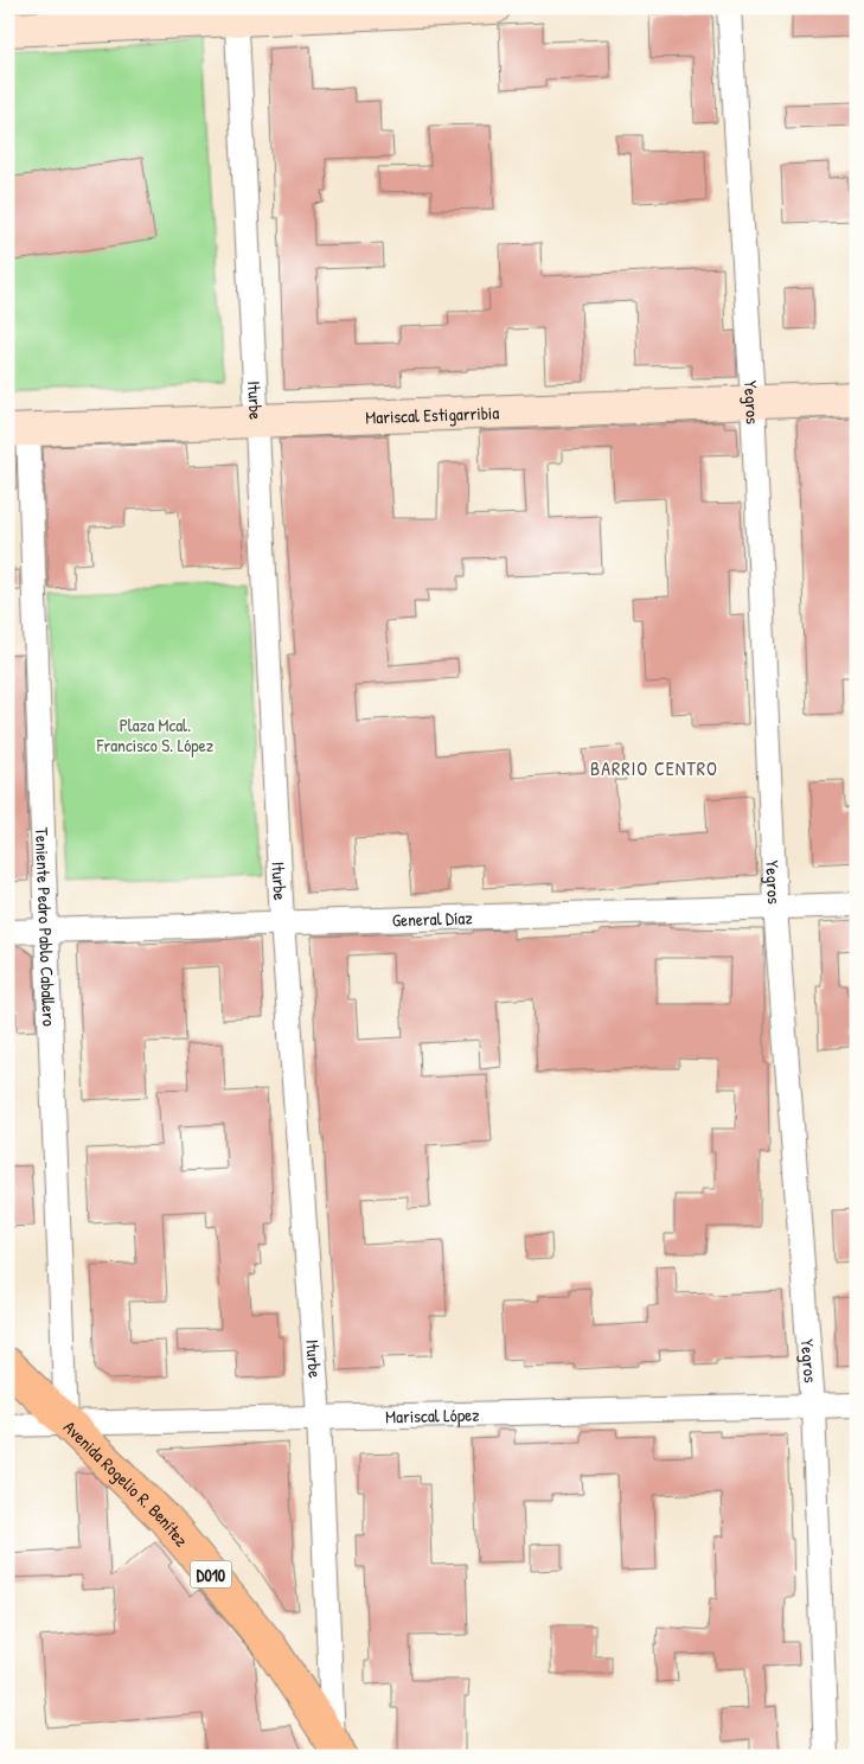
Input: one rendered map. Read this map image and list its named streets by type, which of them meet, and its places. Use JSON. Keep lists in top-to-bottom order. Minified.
{"streets":{"main road":["Avenida Rogelio R. Benítez","D010"],"street":["Iturbe","Yegros","Mariscal Estigarribia","General Díaz","Teniente Pedro Pablo Caballero","Mariscal López"]},"crossings":[["Iturbe","Mariscal Estigarribia"],["Iturbe","General Díaz"],["Iturbe","Mariscal López"],["Iturbe","Avenida Rogelio R. Benítez"],["Yegros","Mariscal Estigarribia"],["Yegros","General Díaz"],["Yegros","Mariscal López"],["Mariscal Estigarribia","Teniente Pedro Pablo Caballero"],["General Díaz","Teniente Pedro Pablo Caballero"],["Teniente Pedro Pablo Caballero","Mariscal López"],["Teniente Pedro Pablo Caballero","Avenida Rogelio R. Benítez"],["Mariscal López","Avenida Rogelio R. Benítez"]],"districts":["BARRIO CENTRO"],"parks":["Plaza Mcal. Francisco S. López"]}
